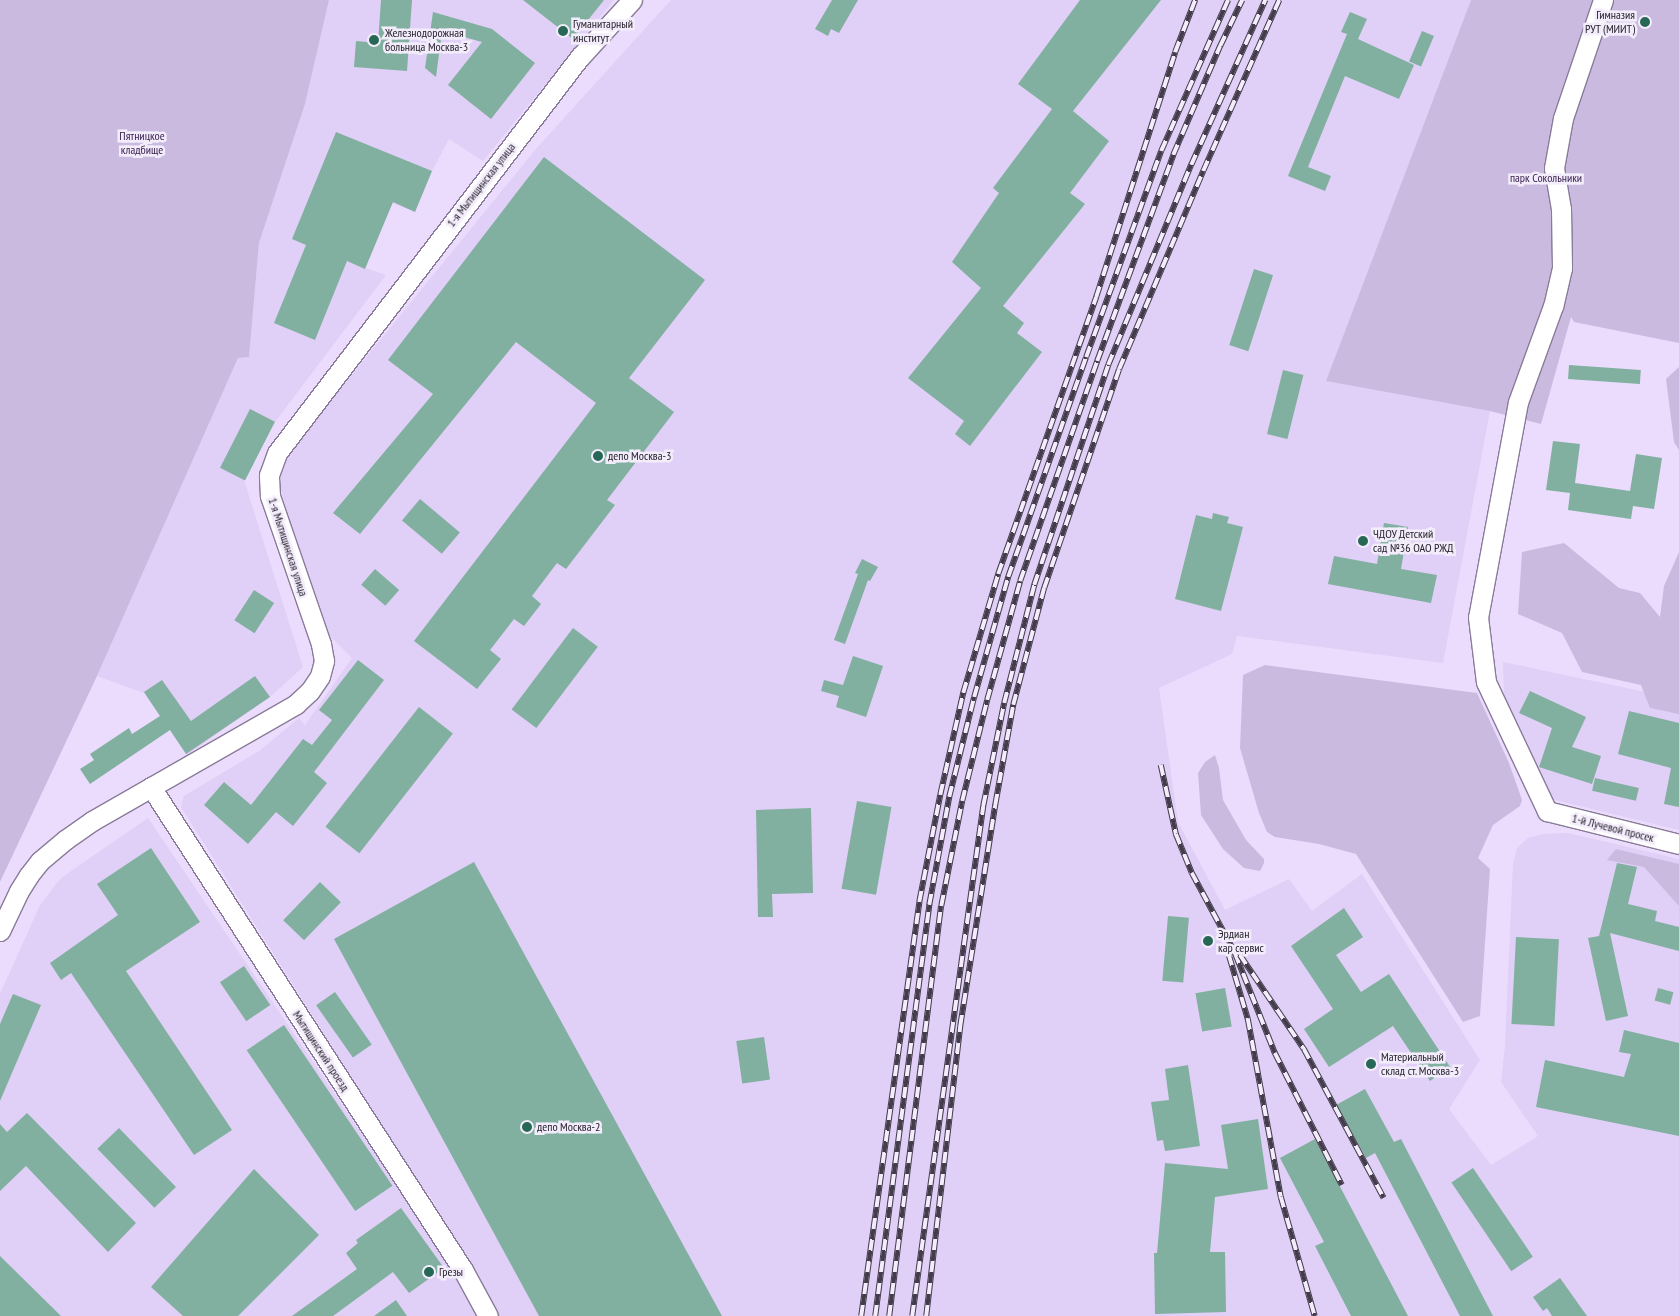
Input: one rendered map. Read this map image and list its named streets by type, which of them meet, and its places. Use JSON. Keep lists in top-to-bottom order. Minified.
{"streets":{"street":["1-я Мытищинская улица","1-й Лучевой просек","Мытищинский проезд"]},"crossings":[["1-я Мытищинская улица","Мытищинский проезд"]],"parks":["Пятницкое кладбище","парк Сокольники"],"places":["Гимназия РУТ (МИИТ)","Гуманитарный институт","Железнодорожная больница Москва-3","депо Москва-3","ЧДОУ Детский сад №36 ОАО РЖД","Эрдиан кар сервис","Материальный склад ст. Москва-3","депо Москва-2","Грезы"]}
